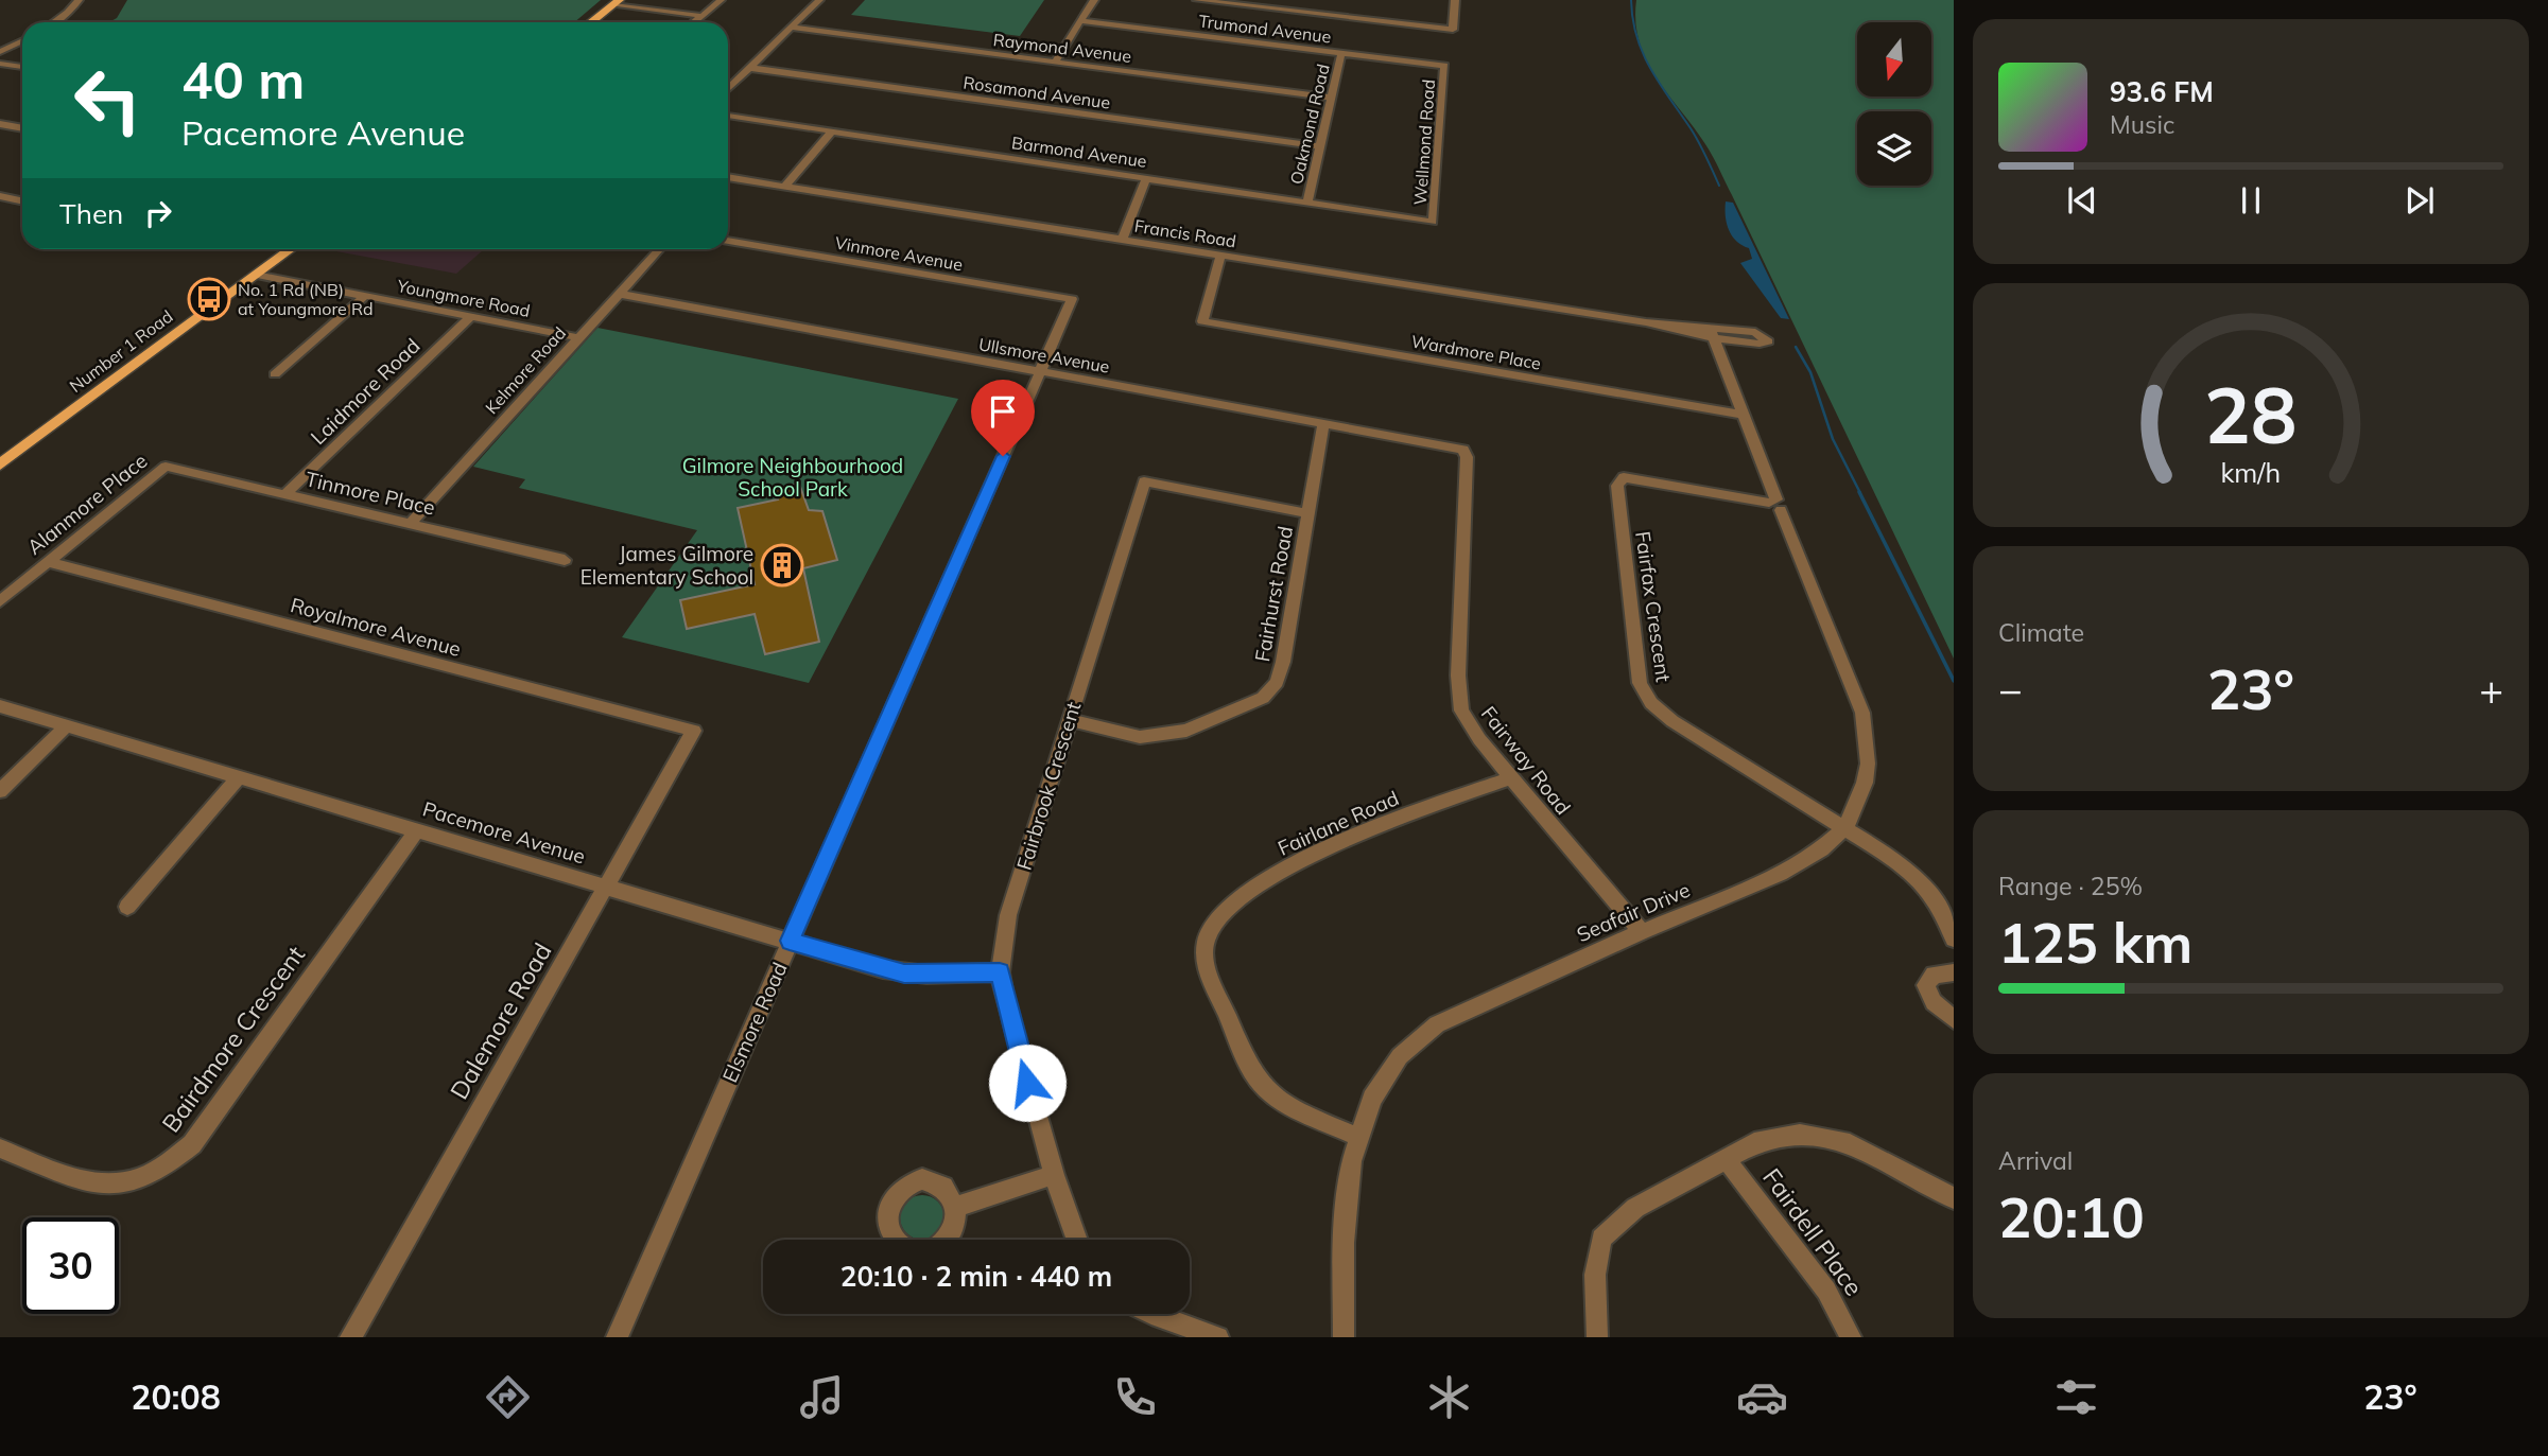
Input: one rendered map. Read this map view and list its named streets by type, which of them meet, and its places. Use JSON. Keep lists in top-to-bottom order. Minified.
{"streets":{"main road":["Number 1 Road"],"street":["Trumond Avenue","Raymond Avenue","Rosamond Avenue","Oakmond Road","Wellmond Road","Barmond Avenue","Francis Road","Vinmore Avenue","Youngmore Road","Wardmore Place","Ullsmore Avenue","Kelmore Road","Laidmore Road","Tinmore Place","Alanmore Place","Fairhurst Road","Fairfax Crescent","Royalmore Avenue","Fairway Road","Fairbrook Crescent","Fairlane Road","Pacemore Avenue","Seafair Drive","Dalemore Road","Elsmore Road","Bairdmore Crescent","Fairdell Place"]},"crossings":[["Trumond Avenue","Oakmond Road"],["Trumond Avenue","Wellmond Road"],["Raymond Avenue","Oakmond Road"],["Rosamond Avenue","Oakmond Road"],["Oakmond Road","Barmond Avenue"],["Wellmond Road","Barmond Avenue"],["Francis Road","Wardmore Place"],["Vinmore Avenue","Elsmore Road"],["Youngmore Road","Number 1 Road"],["Youngmore Road","Kelmore Road"],["Youngmore Road","Laidmore Road"],["Ullsmore Avenue","Kelmore Road"],["Ullsmore Avenue","Fairhurst Road"],["Ullsmore Avenue","Fairway Road"],["Ullsmore Avenue","Elsmore Road"],["Kelmore Road","Tinmore Place"],["Laidmore Road","Tinmore Place"],["Tinmore Place","Alanmore Place"],["Alanmore Place","Royalmore Avenue"],["Fairhurst Road","Fairbrook Crescent"],["Fairfax Crescent","Seafair Drive"],["Royalmore Avenue","Dalemore Road"],["Fairway Road","Fairlane Road"],["Fairway Road","Seafair Drive"],["Fairbrook Crescent","Pacemore Avenue"],["Fairlane Road","Seafair Drive"],["Pacemore Avenue","Dalemore Road"],["Pacemore Avenue","Elsmore Road"],["Pacemore Avenue","Bairdmore Crescent"]],"parks":["Gilmore Neighbourhood School Park"],"places":{"bus stop":["No. 1 Rd (NB) at Youngmore Rd"],"building":["James Gilmore Elementary School"]},"north":"bottom","page":{"turn":["40 m","Pacemore Avenue"],"song":["93.6 FM","Music"],"then":"Then","tile":["Climate",["Range · 25%","125 km"],["Arrival","20:10"]],"heat":["−","23°","+"],"limit":"30","trip":"20:10 · 2 min · 440 m","tabs":["20:08","23°"],"gauge":["28","km/h"]}}
